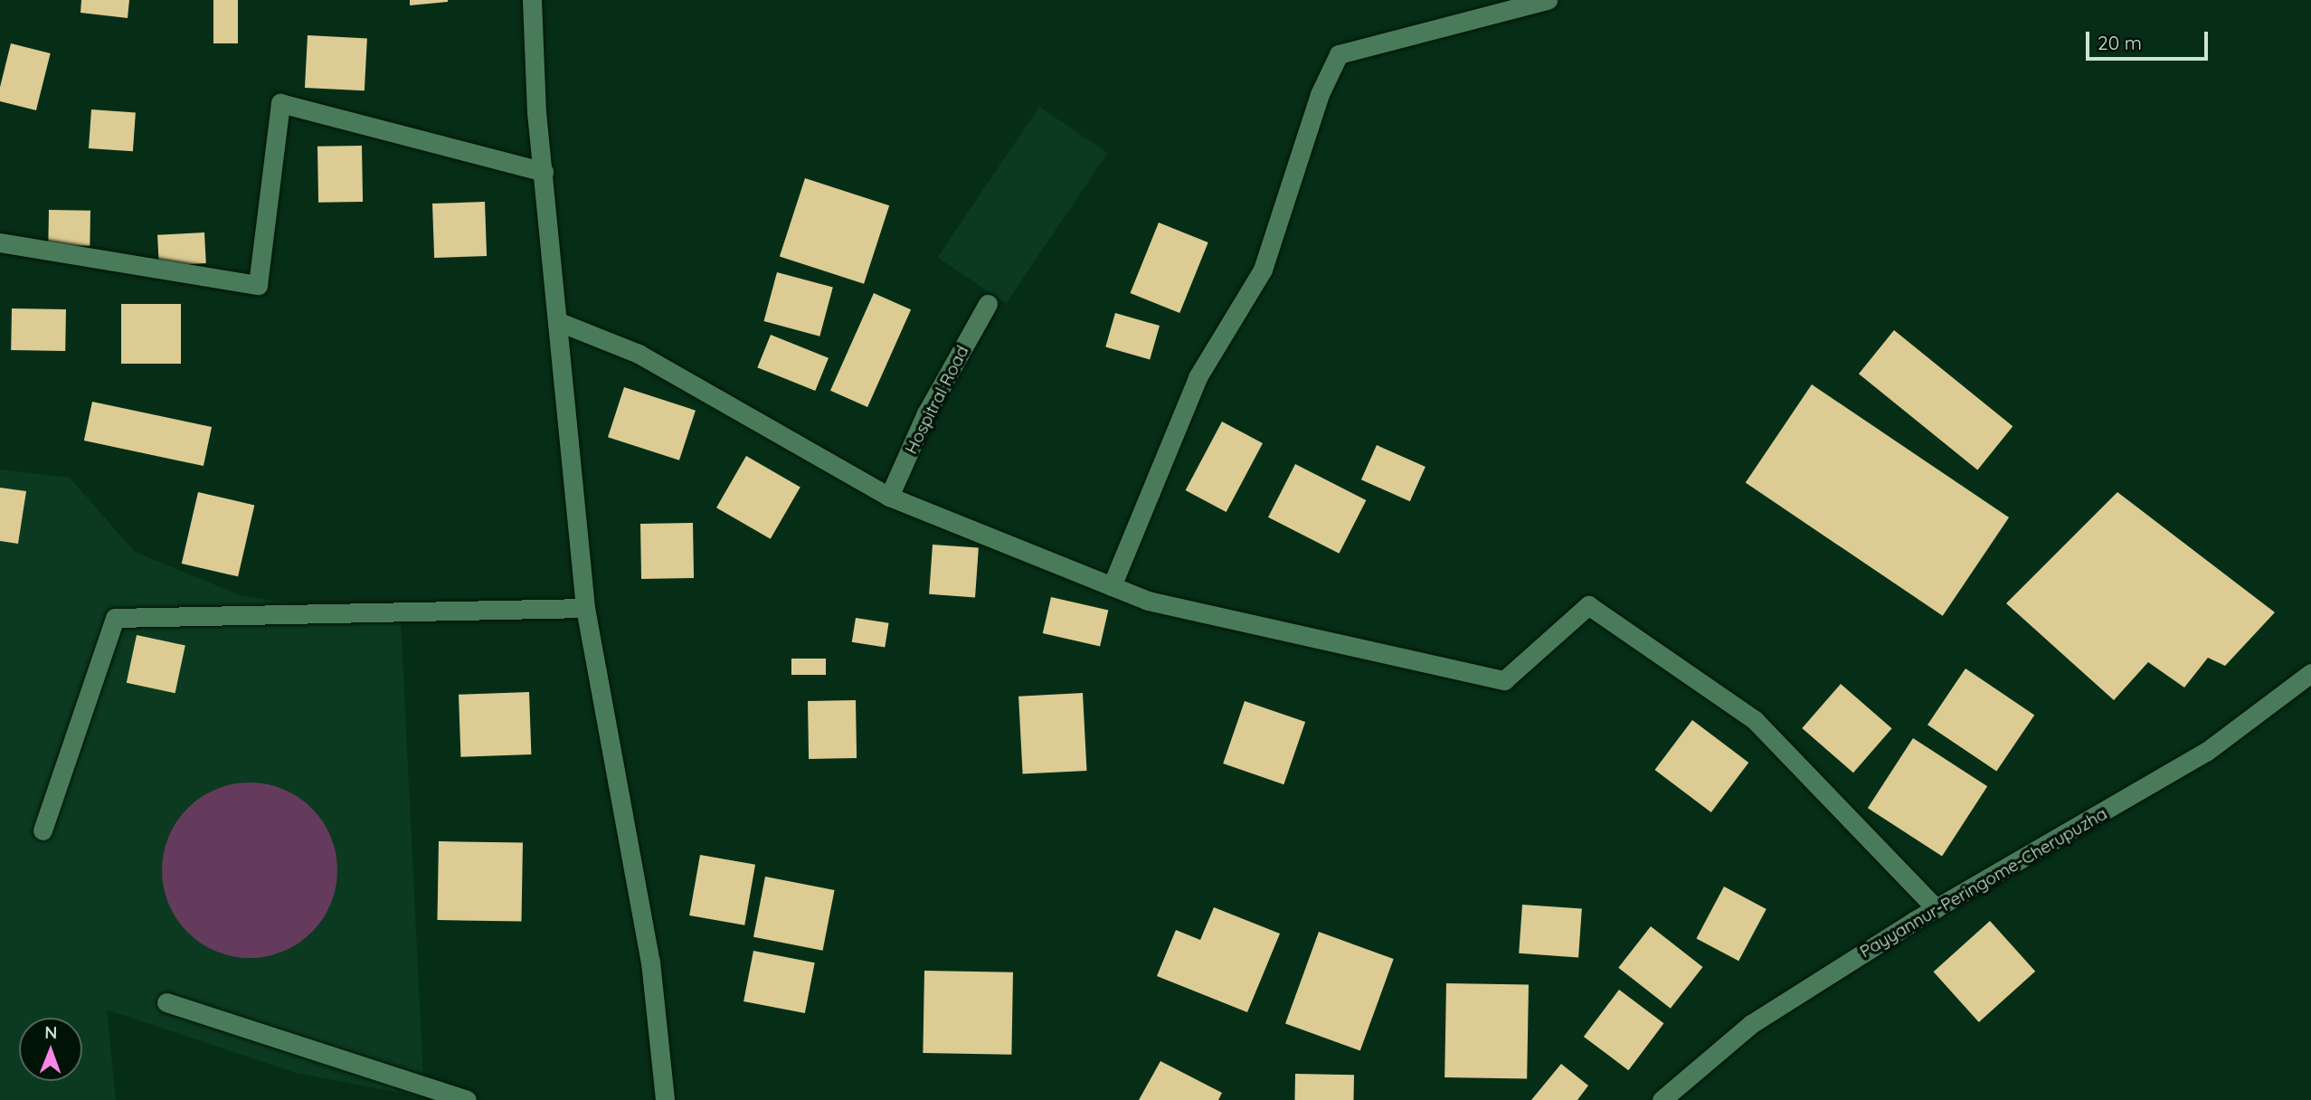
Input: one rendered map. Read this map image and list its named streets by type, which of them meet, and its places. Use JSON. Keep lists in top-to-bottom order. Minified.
{"streets":{"street":["Hospitral Road","Payyannur-Peringome-Cherupuzha"]},"scale_bar":"20 m","north":"top"}
